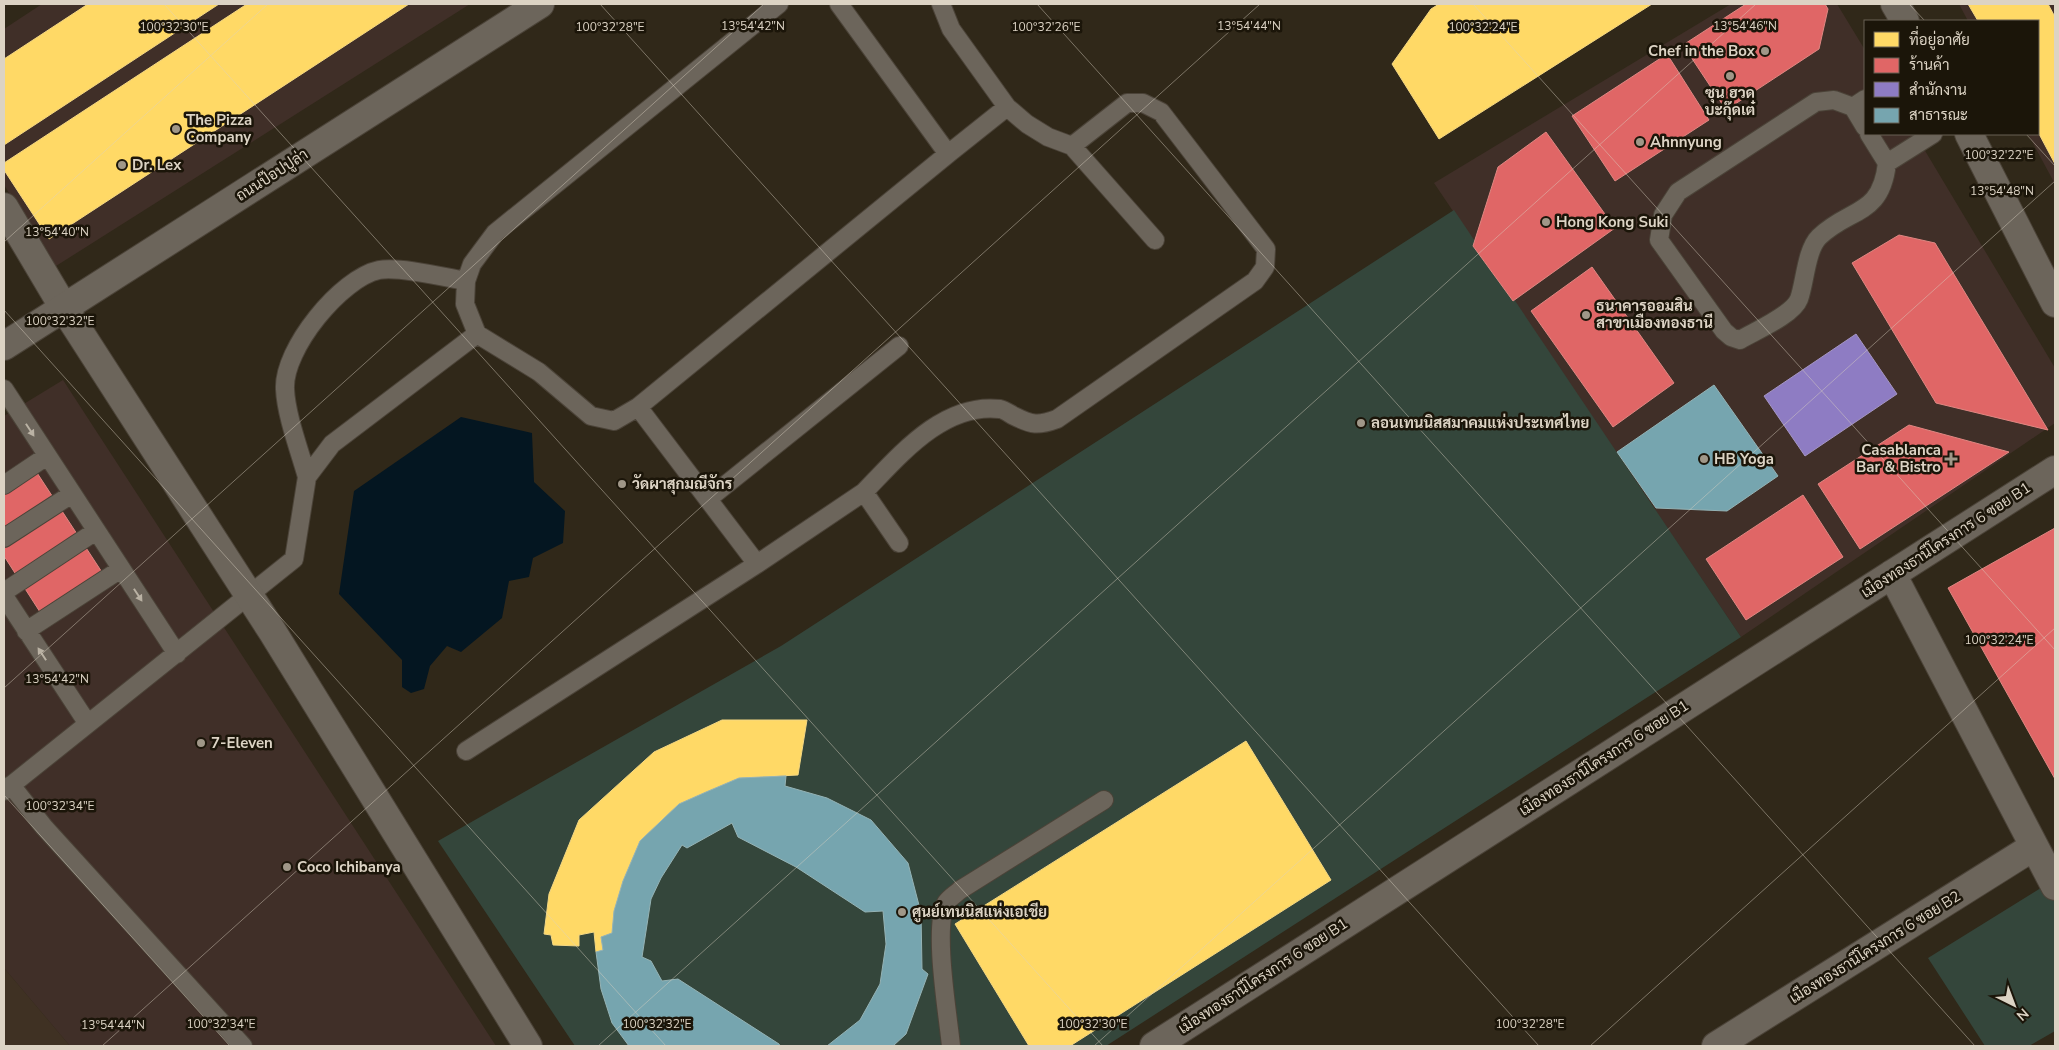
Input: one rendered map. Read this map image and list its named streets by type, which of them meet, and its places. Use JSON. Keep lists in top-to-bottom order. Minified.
{"streets":{"street":["ถนนป๊อปปูล่า","เมืองทองธานีโครงการ 6 ซอย B1","เมืองทองธานีโครงการ 6 ซอย B2"]},"places":{"other":["Chef in the Box","ซุน ฮวด บะกุ๊ดเต๋","The Pizza Company","Ahnnyung","Dr. Lex","Hong Kong Suki","ธนาคารออมสิน สาขาเมืองทองธานี","ลอนเทนนิสสมาคมแห่งประเทศไทย","HB Yoga","วัดผาสุกมณีจักร","7-Eleven","Coco Ichibanya","ศูนย์เทนนิสแห่งเอเชีย"],"health":["Casablanca Bar & Bistro"]},"legend":["ที่อยู่อาศัย","ร้านค้า","สำนักงาน","สาธารณะ"],"north":"bottom right","coordinates":["13°54'42\"N","13°54'44\"N","13°54'46\"N","100°32'30\"E","100°32'28\"E","100°32'26\"E","100°32'24\"E","100°32'22\"E","13°54'48\"N","13°54'40\"N","100°32'32\"E","100°32'34\"E"]}
